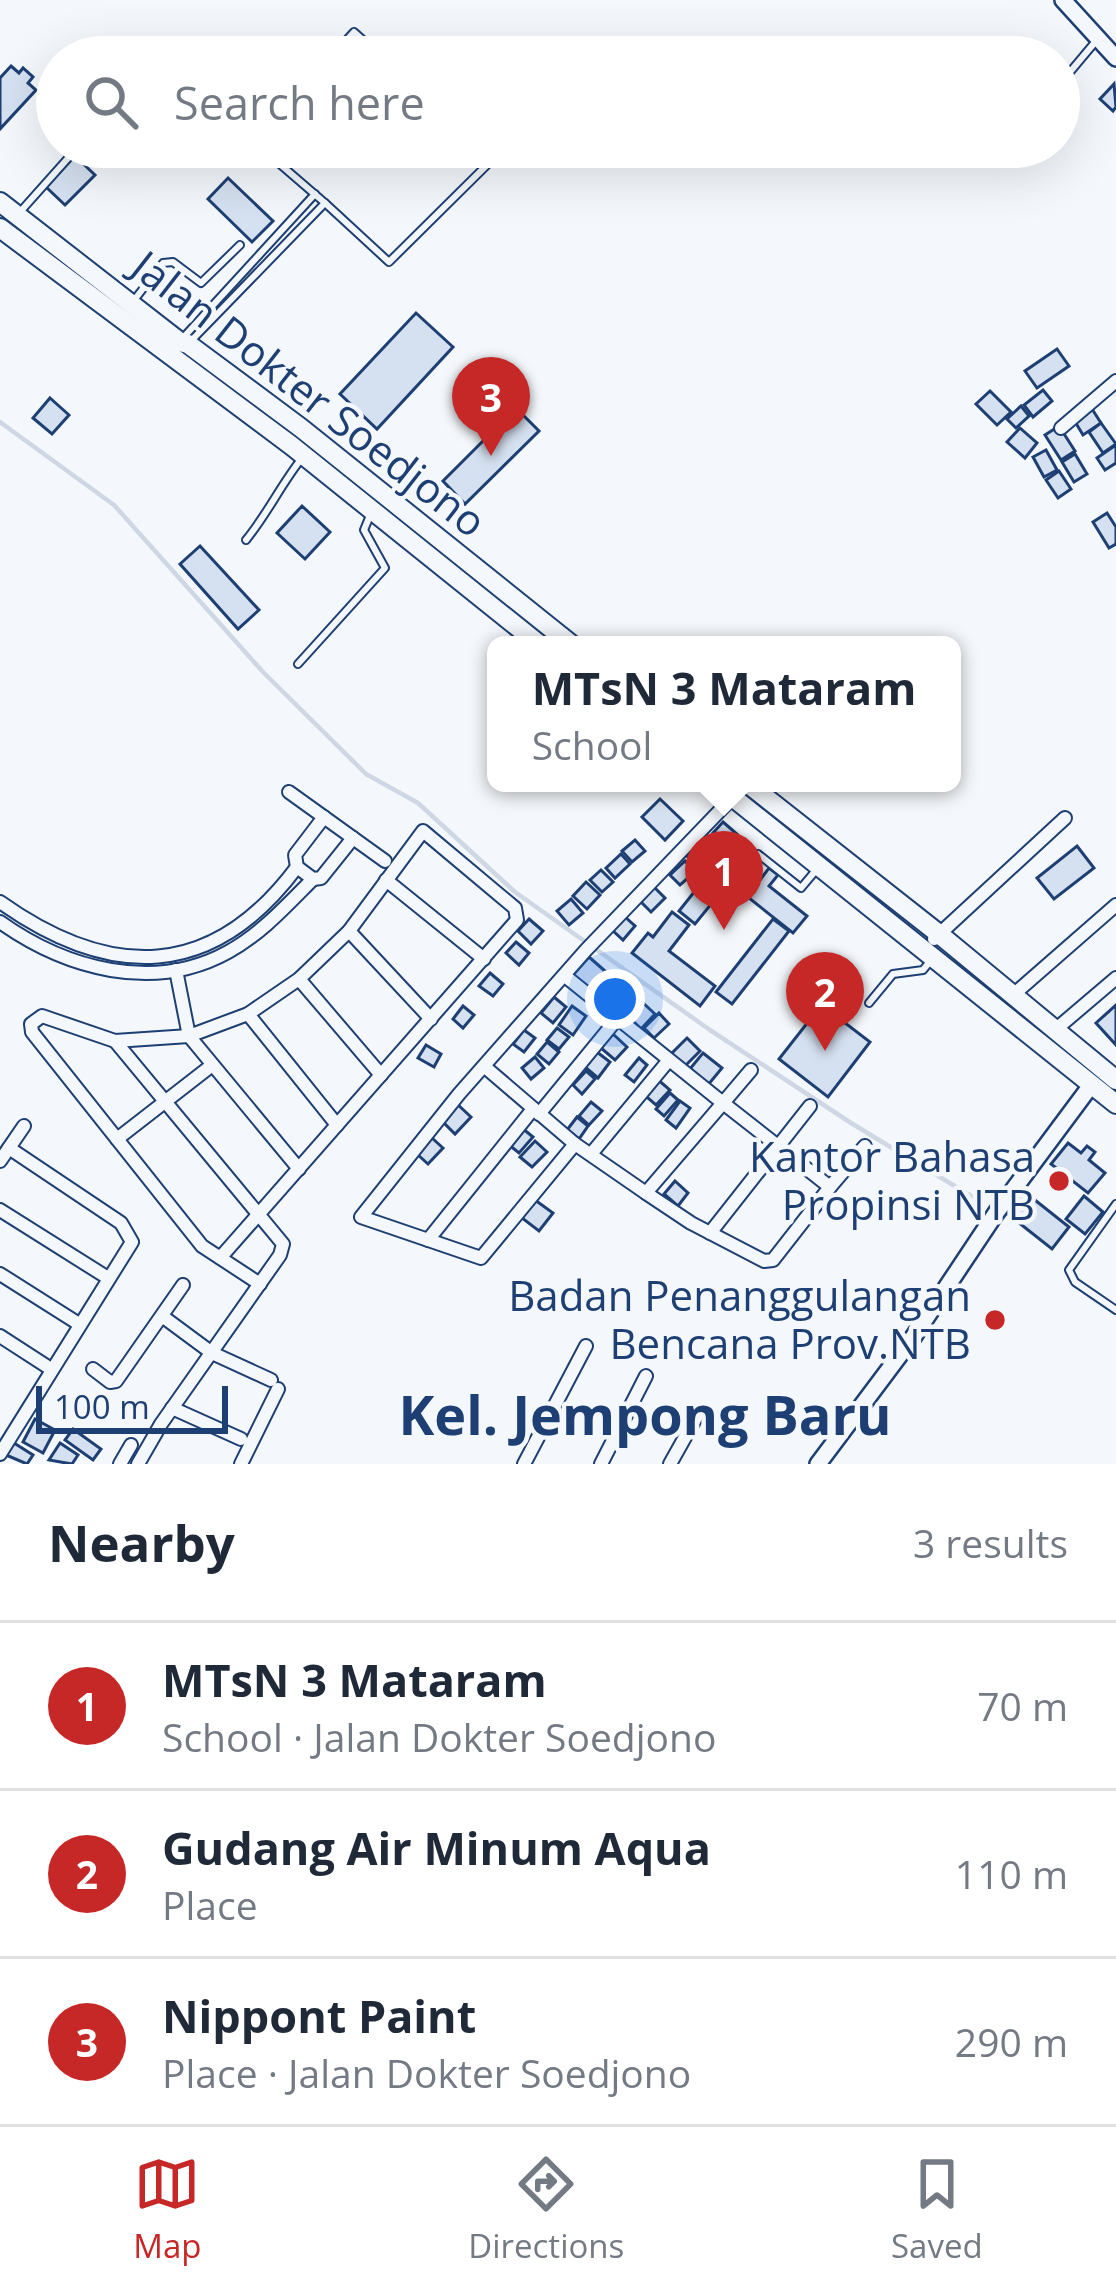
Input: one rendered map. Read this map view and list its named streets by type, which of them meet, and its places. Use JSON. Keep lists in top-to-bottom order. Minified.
{"streets":{"highway":["Jalan Dokter Soedjono"]},"districts":["Kel. Jempong Baru"],"places":["Kantor Bahasa Propinsi NTB","Badan Penanggulangan Bencana Prov.NTB"],"scale_bar":"100 m","page":{"search":"Search here","pins":["3","1","2"],"popup":["MTsN 3 Mataram","School"],"scale":"100 m","heading":["Nearby","3 results"],"list":[{"mark":"1","name":"MTsN 3 Mataram","note":"School · Jalan Dokter Soedjono","value":"70 m"},{"mark":"2","name":"Gudang Air Minum Aqua","note":"Place","value":"110 m"},{"mark":"3","name":"Nippont Paint","note":"Place · Jalan Dokter Soedjono","value":"290 m"}],"nav":["Map","Directions","Saved"]}}
